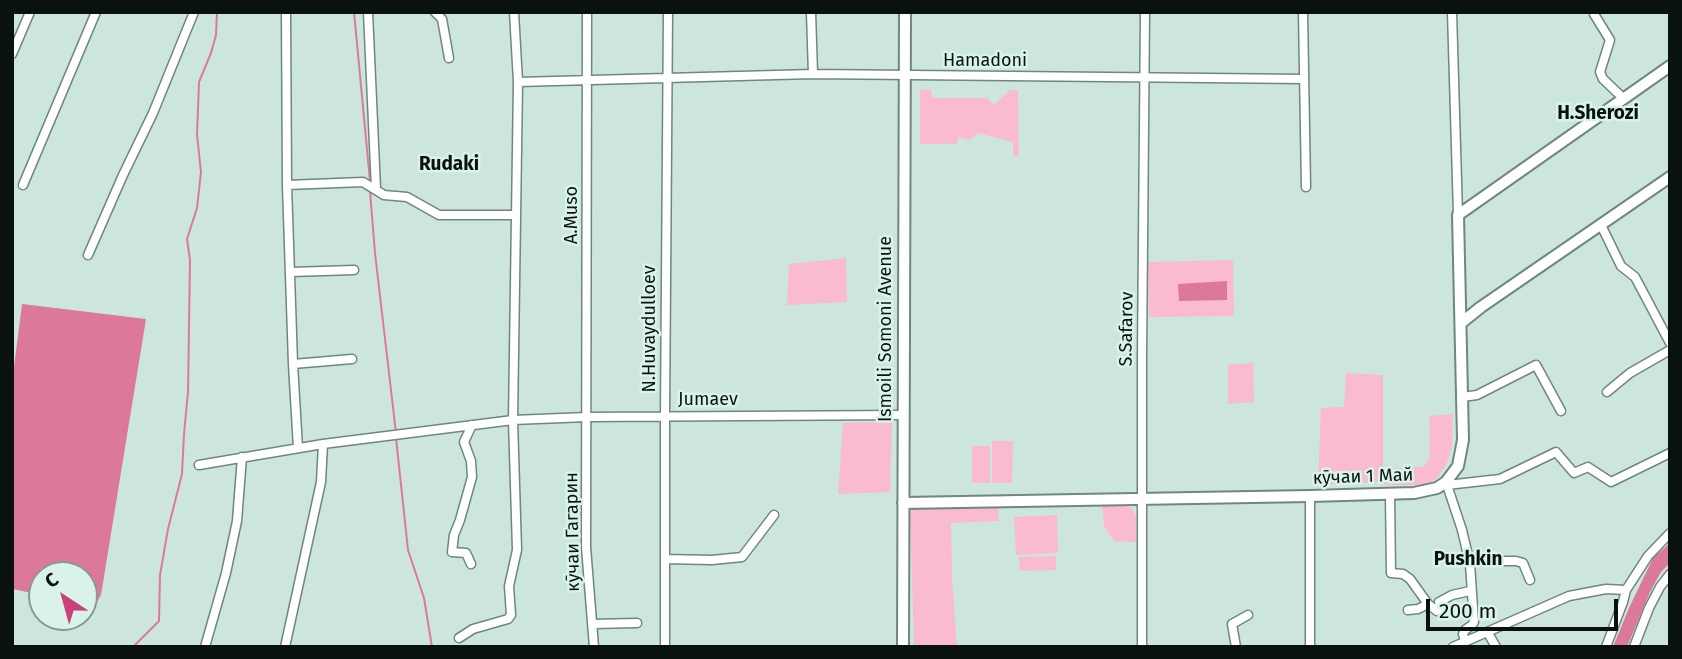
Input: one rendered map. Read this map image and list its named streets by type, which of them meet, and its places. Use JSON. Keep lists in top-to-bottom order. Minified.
{"streets":{"main road":["Ismoili Somoni Avenue","кӯчаи 1 Май"],"street":["Hamadoni","A.Muso","N.Huvaydulloev","S.Safarov","Jumaev","кӯчаи Гагарин"]},"crossings":[["Hamadoni","A.Muso"],["Hamadoni","N.Huvaydulloev"],["Hamadoni","Ismoili Somoni Avenue"],["Hamadoni","S.Safarov"],["A.Muso","Jumaev"],["A.Muso","кӯчаи Гагарин"],["N.Huvaydulloev","Jumaev"],["Ismoili Somoni Avenue","Jumaev"],["Ismoili Somoni Avenue","кӯчаи 1 Май"],["S.Safarov","кӯчаи 1 Май"],["Jumaev","кӯчаи Гагарин"]],"districts":["H.Sherozi","Rudaki","Pushkin"],"scale_bar":"200 m","north":"top left"}
